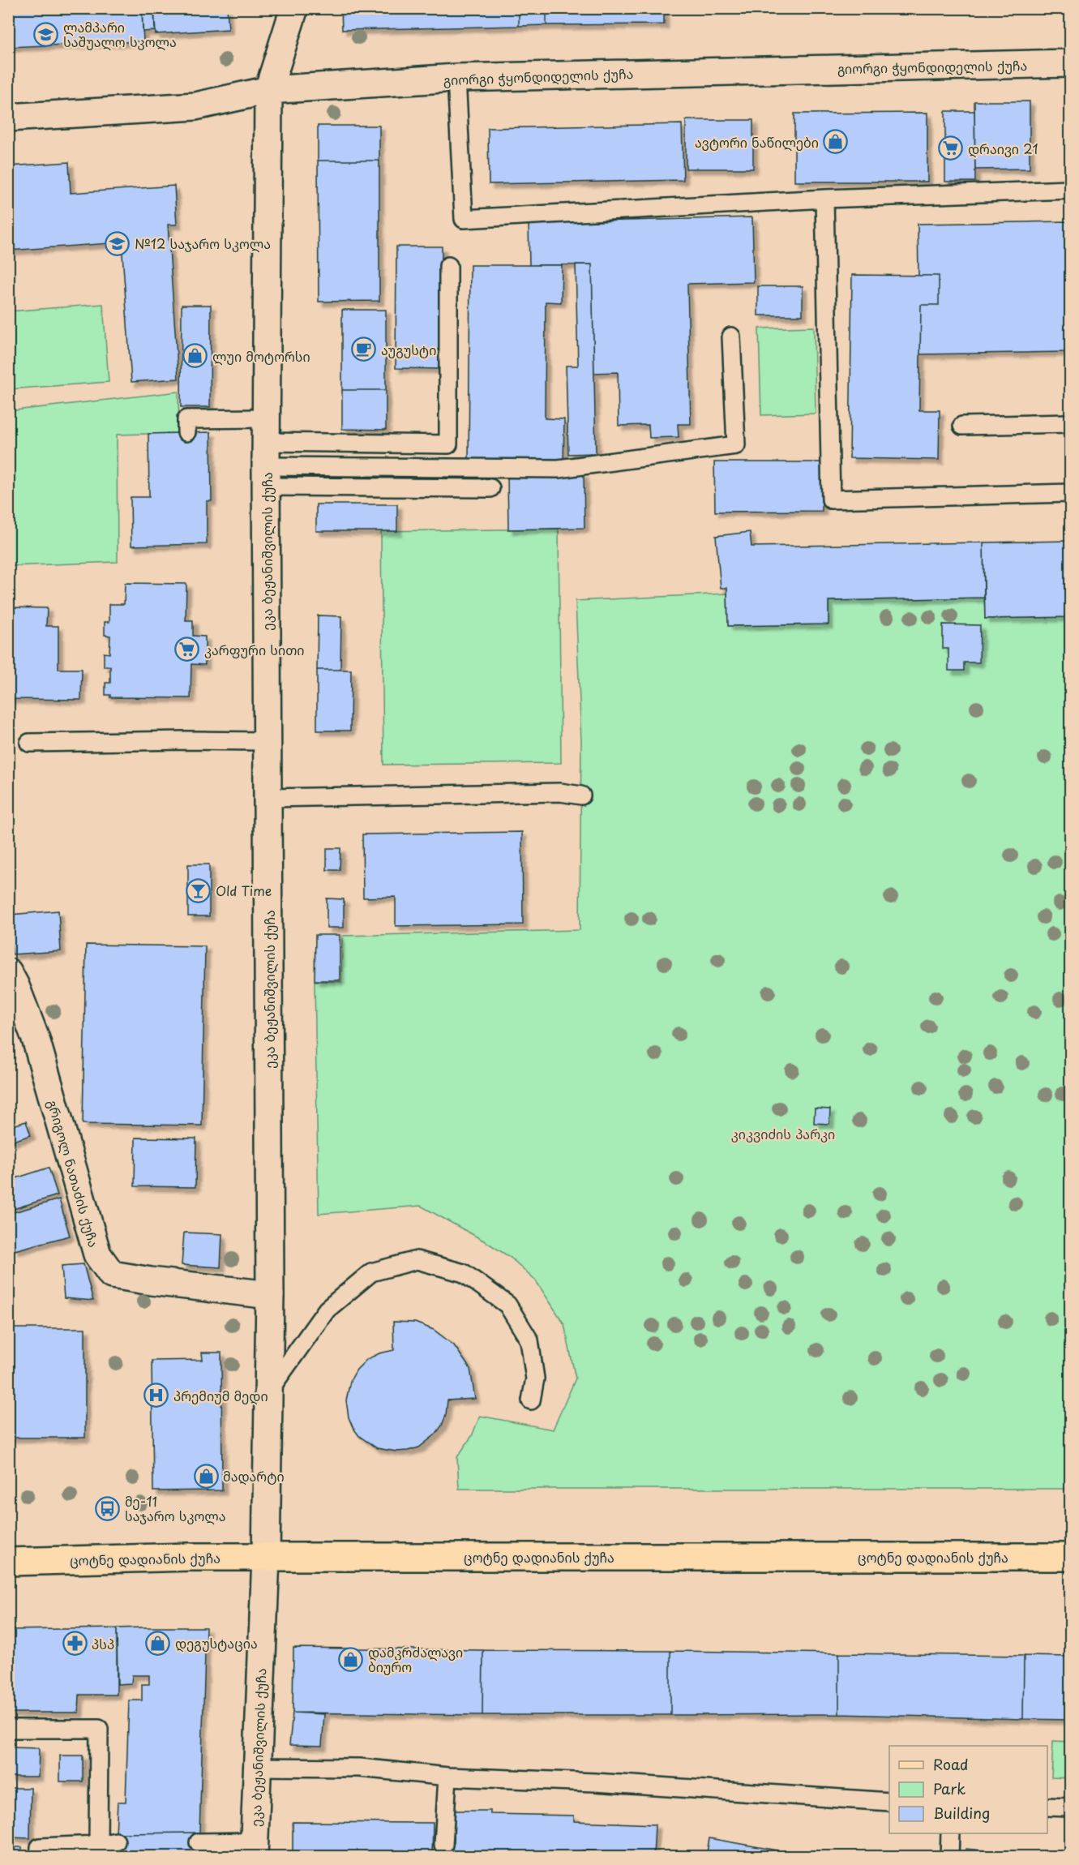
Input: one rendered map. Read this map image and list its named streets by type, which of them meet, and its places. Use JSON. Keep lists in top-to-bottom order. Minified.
{"streets":{"main road":["ცოტნე დადიანის ქუჩა"],"street":["გიორგი ჭყონდიდელის ქუჩა","ეკა ბეჟანიშვილის ქუჩა","გრიგოლ ნათაძის ქუჩა"]},"crossings":[["გიორგი ჭყონდიდელის ქუჩა","ეკა ბეჟანიშვილის ქუჩა"],["ეკა ბეჟანიშვილის ქუჩა","გრიგოლ ნათაძის ქუჩა"],["ეკა ბეჟანიშვილის ქუჩა","ცოტნე დადიანის ქუჩა"]],"parks":["კიკვიძის პარკი"],"places":{"school or university":["ლამპარი საშუალო სკოლა","№12 საჯარო სკოლა"],"shop":["ავტორი ნაწილები","ლუი მოტორსი","მადარტი","დეგუსტაცია","დამკრძალავი ბიურო"],"supermarket":["დრაივი 21","კარფური სითი"],"cafe":["აუგუსტი"],"bar":["Old Time"],"hospital":["პრემიუმ მედი"],"bus stop":["მე-11 საჯარო სკოლა"],"pharmacy":["პსპ"]},"legend":["Road","Park","Building"]}
